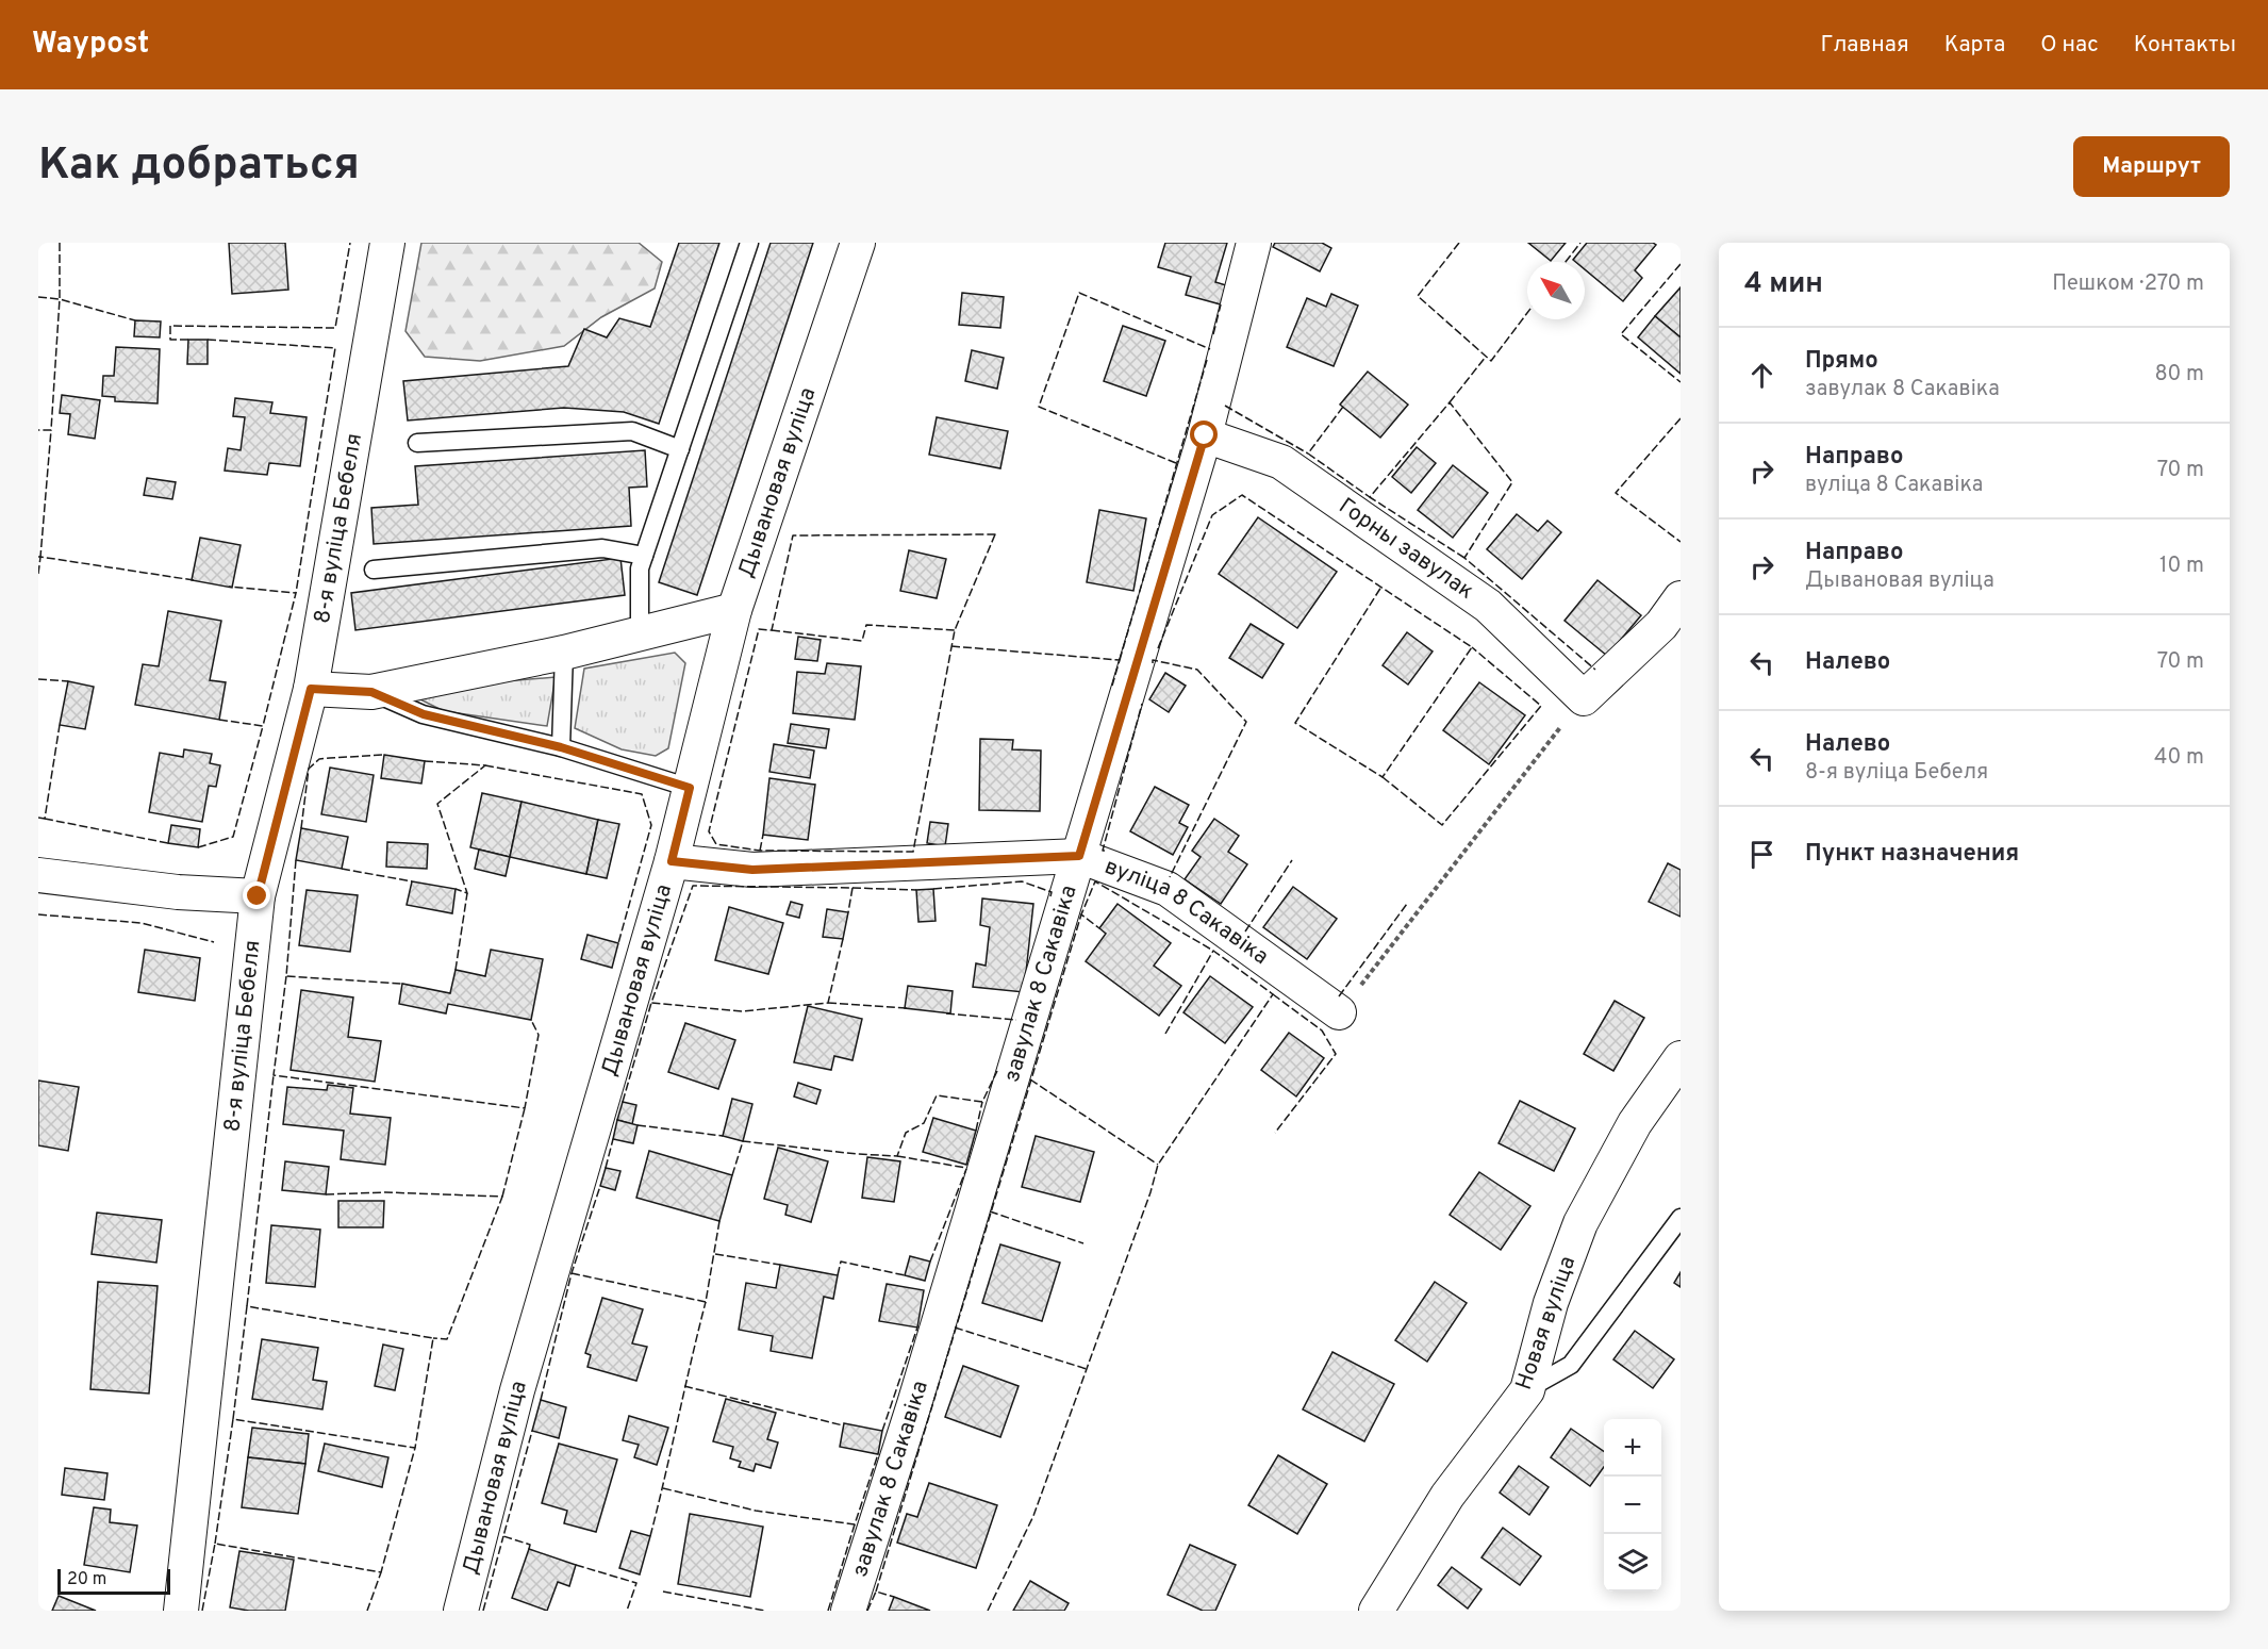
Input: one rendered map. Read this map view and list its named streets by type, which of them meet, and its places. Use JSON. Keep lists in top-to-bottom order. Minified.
{"streets":{"street":["Дывановая вуліца","8-я вуліца Бебеля","Горны завулак","вуліца 8 Сакавіка","завулак 8 Сакавіка","Новая вуліца"]},"crossings":[["Дывановая вуліца","вуліца 8 Сакавіка"],["Горны завулак","завулак 8 Сакавіка"],["вуліца 8 Сакавіка","завулак 8 Сакавіка"]],"scale_bar":"20 m","north":"top left","page":{"header":"Waypost","nav":["Главная","Карта","О нас","Контакты"],"buttons":"Маршрут","title":"Как добраться","heading":["4 мин","Пешком · 270 m"],"list":[["Прямо","завулак 8 Сакавіка","80 m"],["Направо","вуліца 8 Сакавіка","70 m"],["Направо","Дывановая вуліца","10 m"],["Налево","70 m"],["Налево","8-я вуліца Бебеля","40 m"],"Пункт назначения"],"map_buttons":["+","−"],"scale":"20 m"}}
